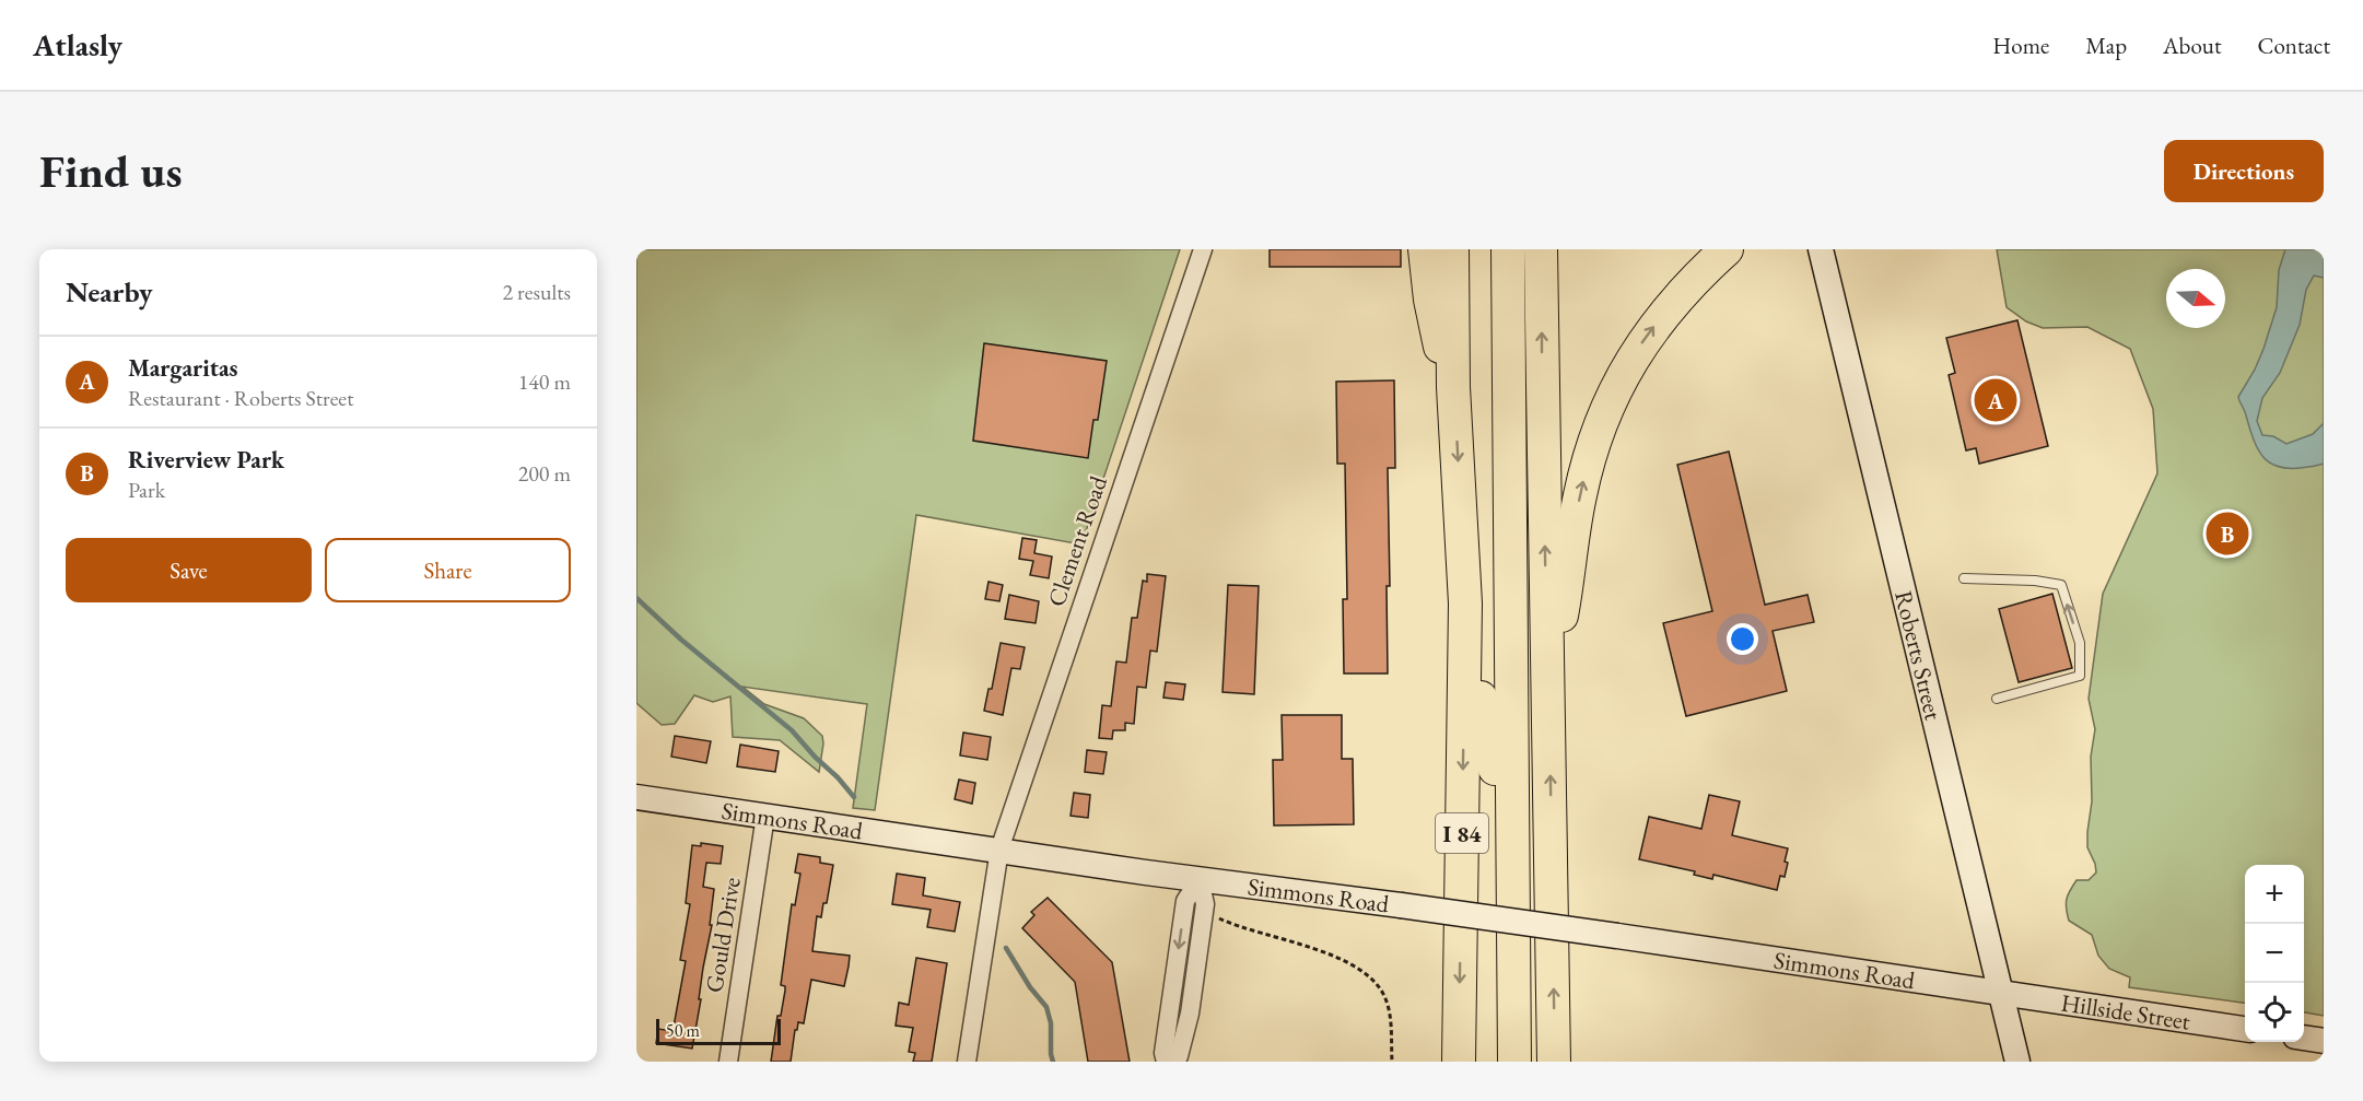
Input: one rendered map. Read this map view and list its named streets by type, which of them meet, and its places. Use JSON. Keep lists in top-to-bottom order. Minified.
{"streets":{"highway":["I 84"],"main road":["Roberts Street","Simmons Road","Hillside Street"],"street":["Clement Road","Gould Drive"]},"crossings":[["Clement Road","Simmons Road"],["Roberts Street","Simmons Road"],["Roberts Street","Hillside Street"],["Simmons Road","Gould Drive"],["Simmons Road","Hillside Street"]],"scale_bar":"50 m","north":"right","page":{"header":"Atlasly","nav":["Home","Map","About","Contact"],"buttons":["Directions",["Save","Share"]],"title":"Find us","heading":["Nearby","2 results"],"list":[{"mark":"A","name":"Margaritas","note":"Restaurant · Roberts Street","value":"140 m"},{"mark":"B","name":"Riverview Park","note":"Park","value":"200 m"}],"pins":["A","B"],"map_buttons":["+","−"],"scale":"50 m"}}
